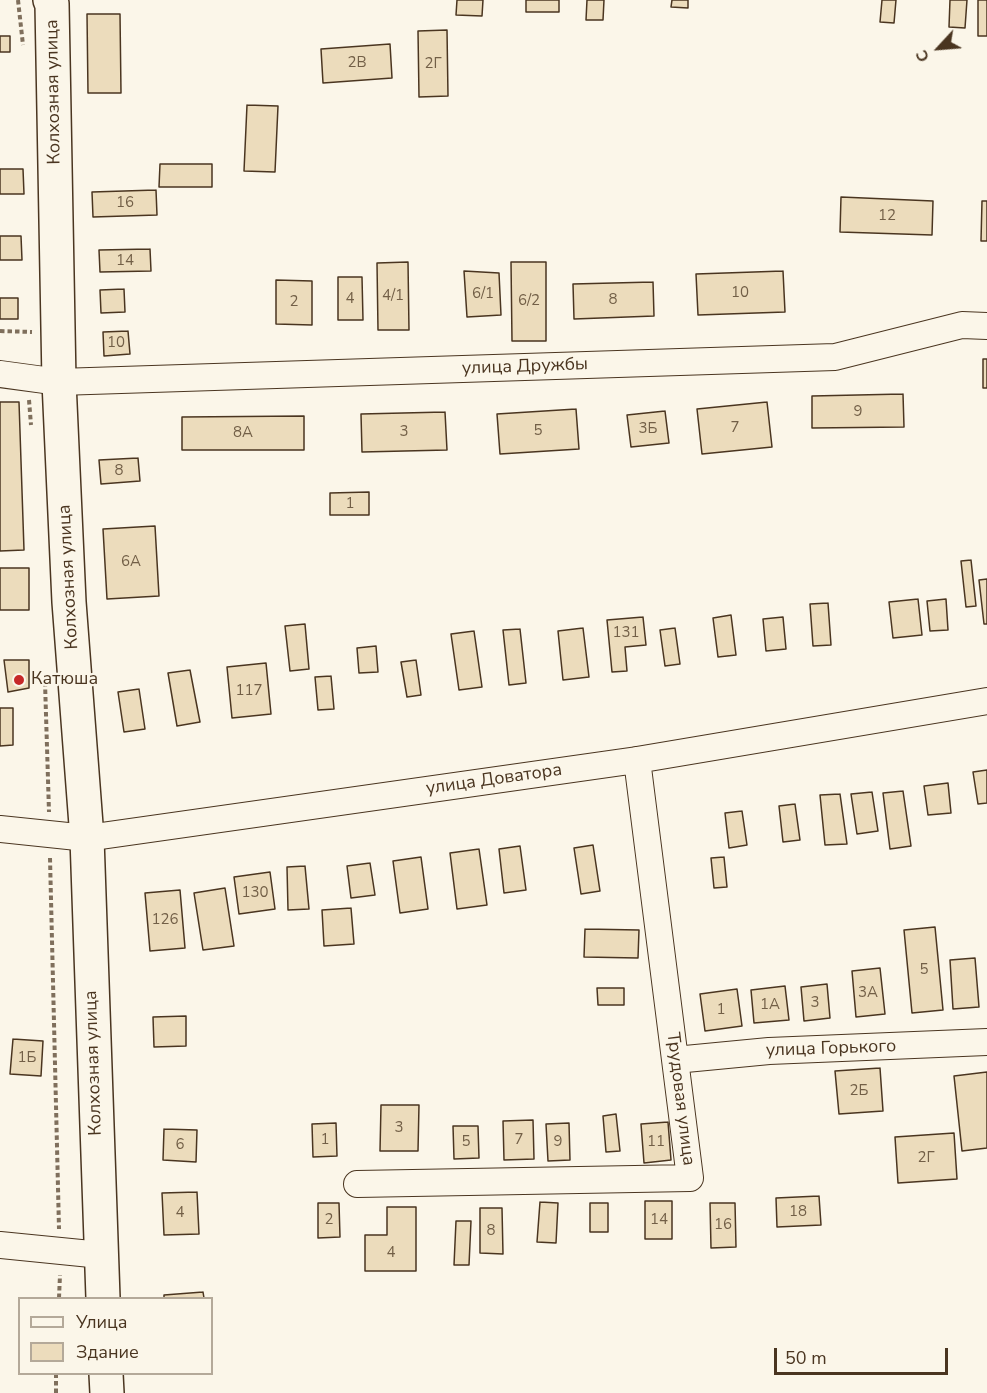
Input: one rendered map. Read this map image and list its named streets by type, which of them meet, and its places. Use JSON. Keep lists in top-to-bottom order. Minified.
{"streets":{"main road":["Колхозная улица"],"street":["улица Дружбы","улица Доватора","улица Горького","Трудовая улица"]},"crossings":[["Колхозная улица","улица Дружбы"],["Колхозная улица","улица Доватора"],["улица Доватора","Трудовая улица"],["улица Горького","Трудовая улица"]],"places":["Катюша"],"house_numbers":["2В","2Г","16","12","14","10","6/1","4/1","4","8","6/2","2","10","9","7","3Б","5","3","8А","8","1","6А","131","117","130","126","5","3А","3","1А","1","1Б","2Б","3","1","7","5","9","11","6","2Г","18","4","2","14","16","8","4"],"legend":["Улица","Здание"],"scale_bar":"50 m","north":"bottom left"}
